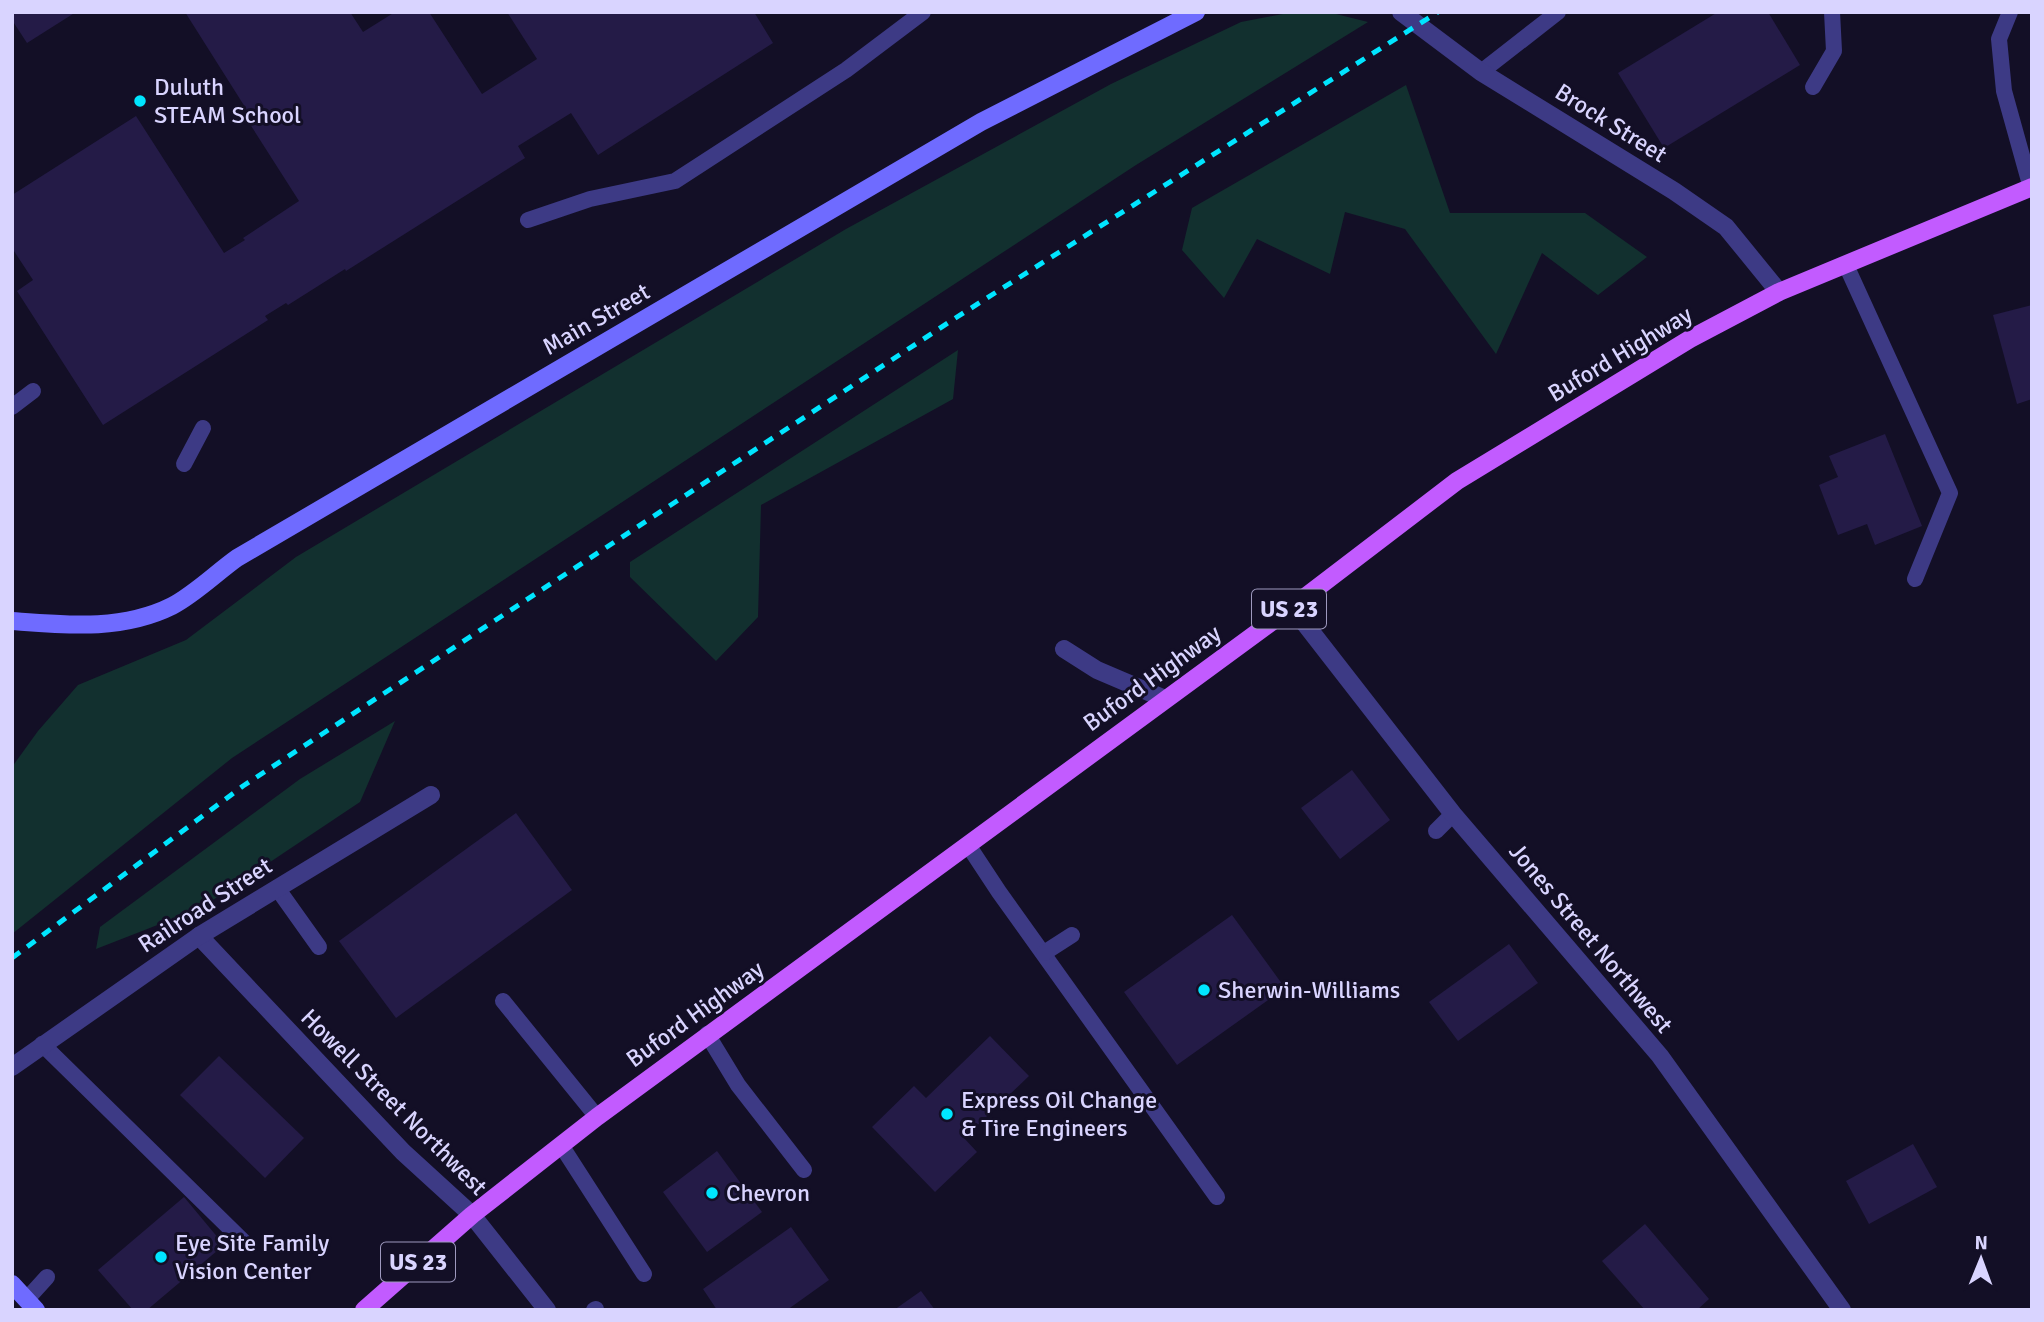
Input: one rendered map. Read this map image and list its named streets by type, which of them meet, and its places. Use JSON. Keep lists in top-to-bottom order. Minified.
{"streets":{"main road":["Buford Highway","US 23"],"street":["Brock Street","Main Street","Railroad Street","Jones Street Northwest","Howell Street Northwest"]},"crossings":[["Brock Street","Buford Highway"],["Buford Highway","Jones Street Northwest"],["Buford Highway","Howell Street Northwest"],["Railroad Street","Howell Street Northwest"]],"places":["Duluth STEAM School","Sherwin-Williams","Express Oil Change & Tire Engineers","Chevron","Eye Site Family Vision Center"],"north":"top"}
